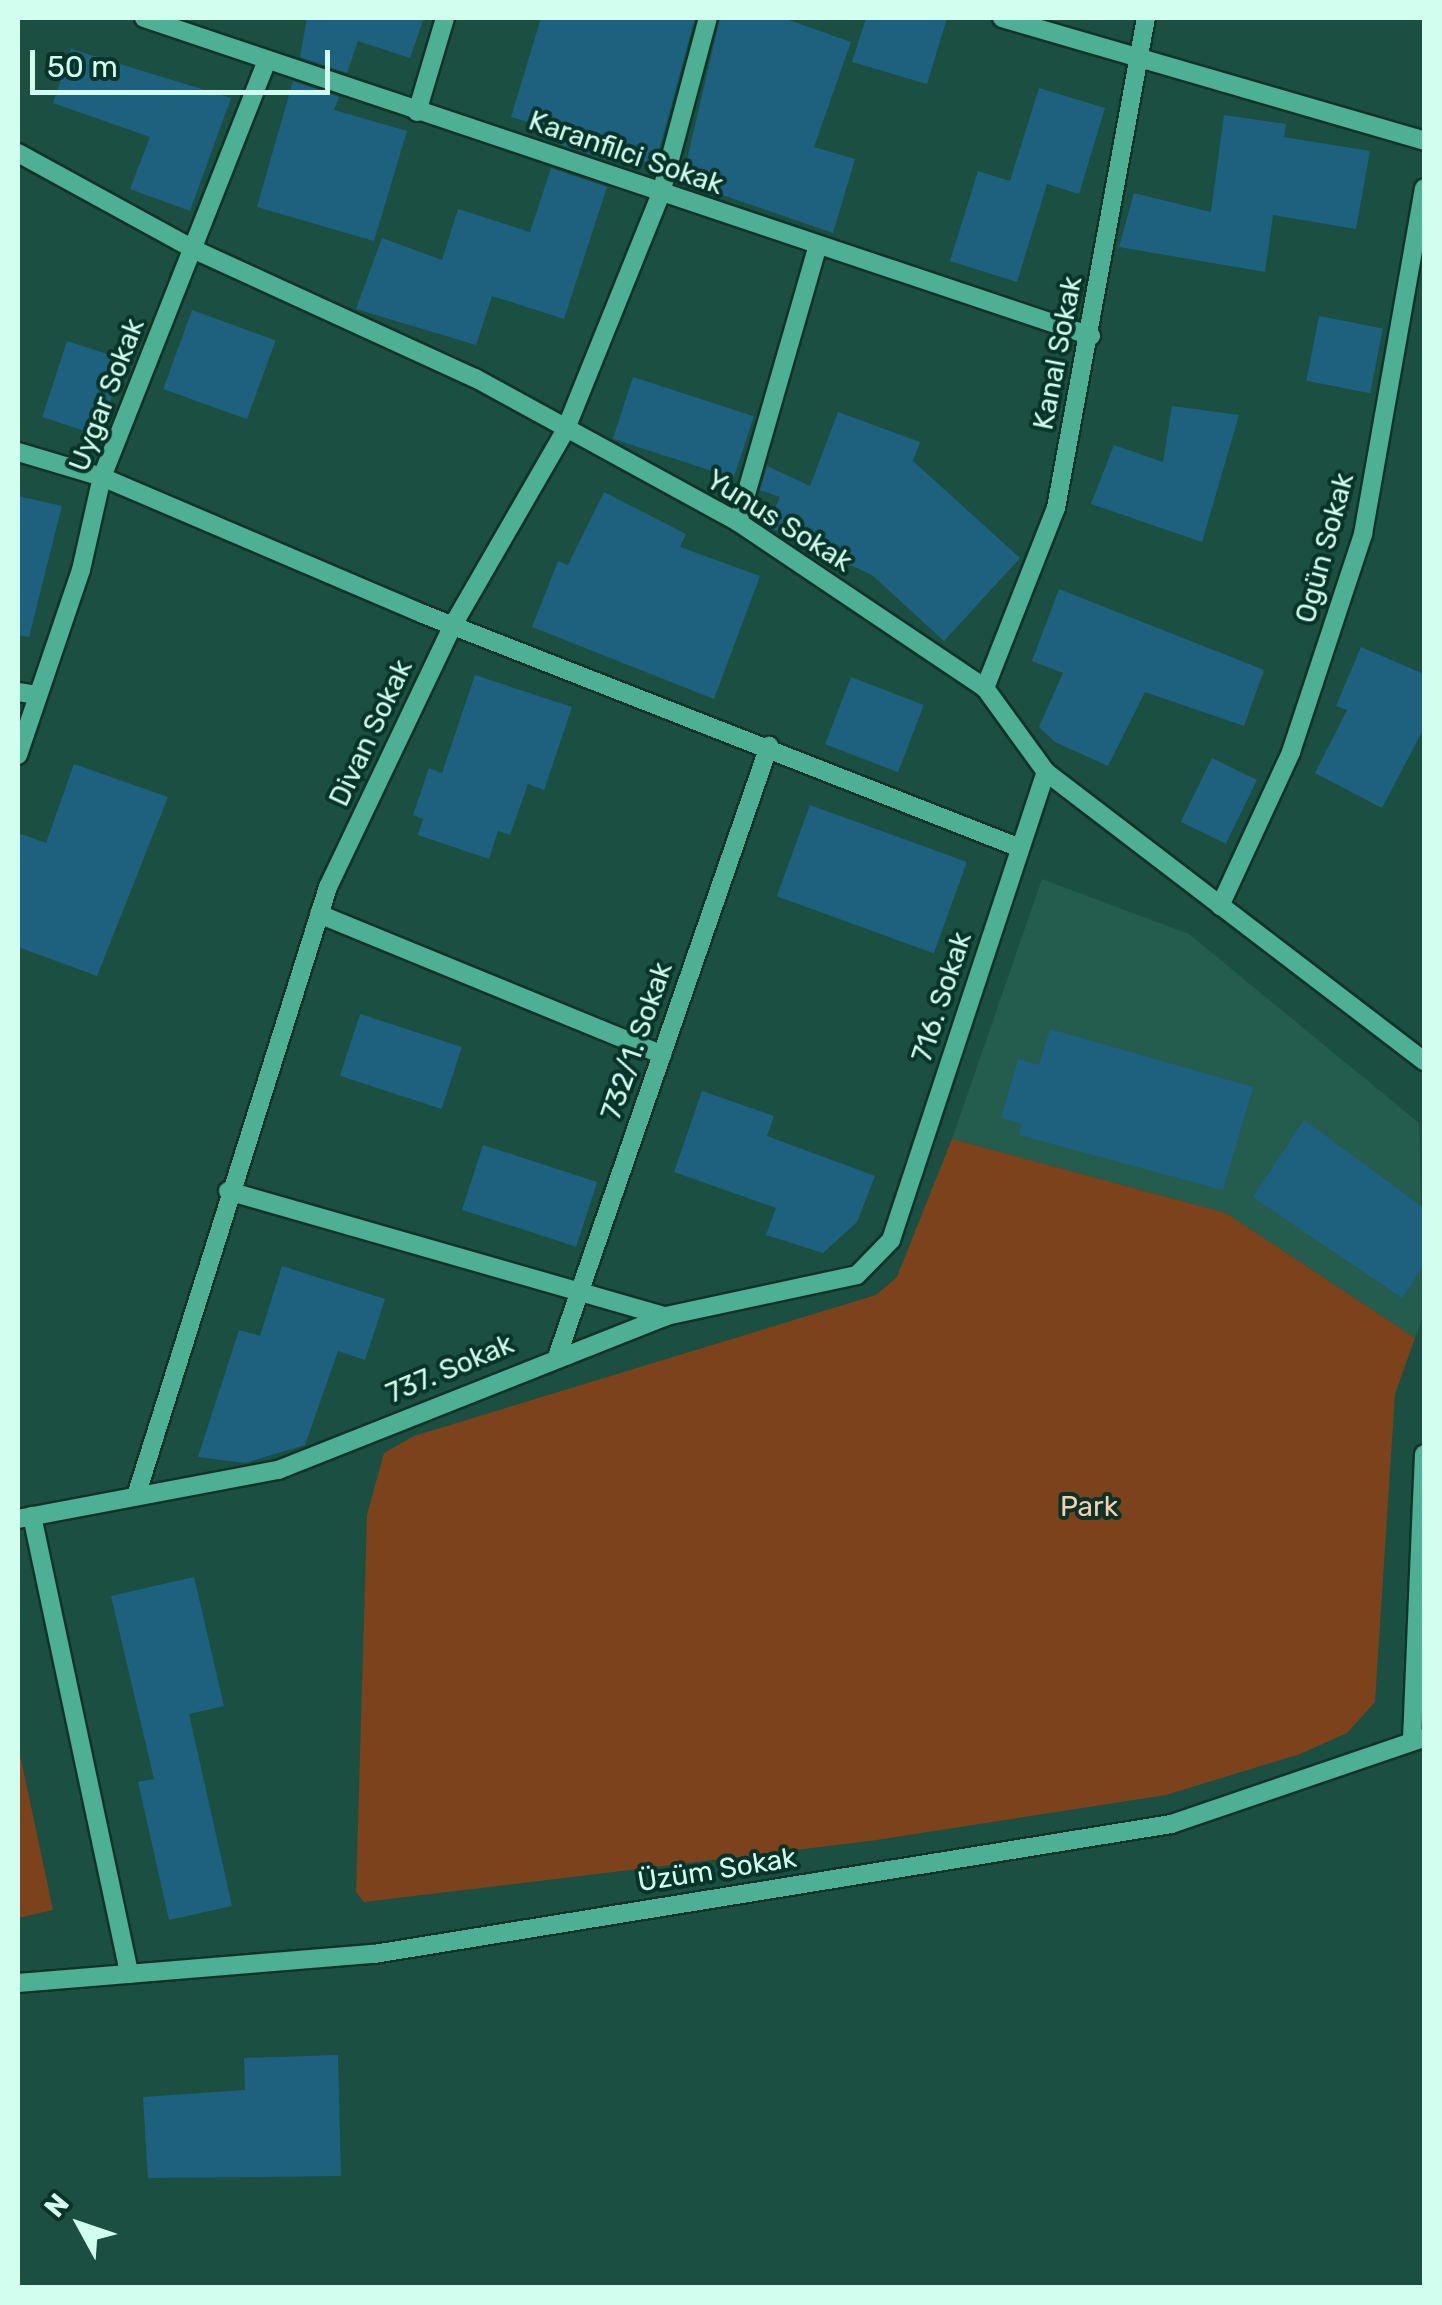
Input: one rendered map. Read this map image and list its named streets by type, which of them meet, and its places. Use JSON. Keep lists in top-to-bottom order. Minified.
{"streets":{"street":["Karanfilci Sokak","Kanal Sokak","Uygar Sokak","Yunus Sokak","Ogün Sokak","Divan Sokak","716. Sokak","732/1. Sokak","737. Sokak","Üzüm Sokak"]},"crossings":[["Karanfilci Sokak","Kanal Sokak"],["Karanfilci Sokak","Uygar Sokak"],["Karanfilci Sokak","Divan Sokak"],["Kanal Sokak","Yunus Sokak"],["Uygar Sokak","Yunus Sokak"],["Yunus Sokak","Ogün Sokak"],["Yunus Sokak","Divan Sokak"],["Yunus Sokak","716. Sokak"],["Divan Sokak","737. Sokak"],["716. Sokak","737. Sokak"],["732/1. Sokak","737. Sokak"]],"parks":["Park"],"scale_bar":"50 m","north":"top left"}
